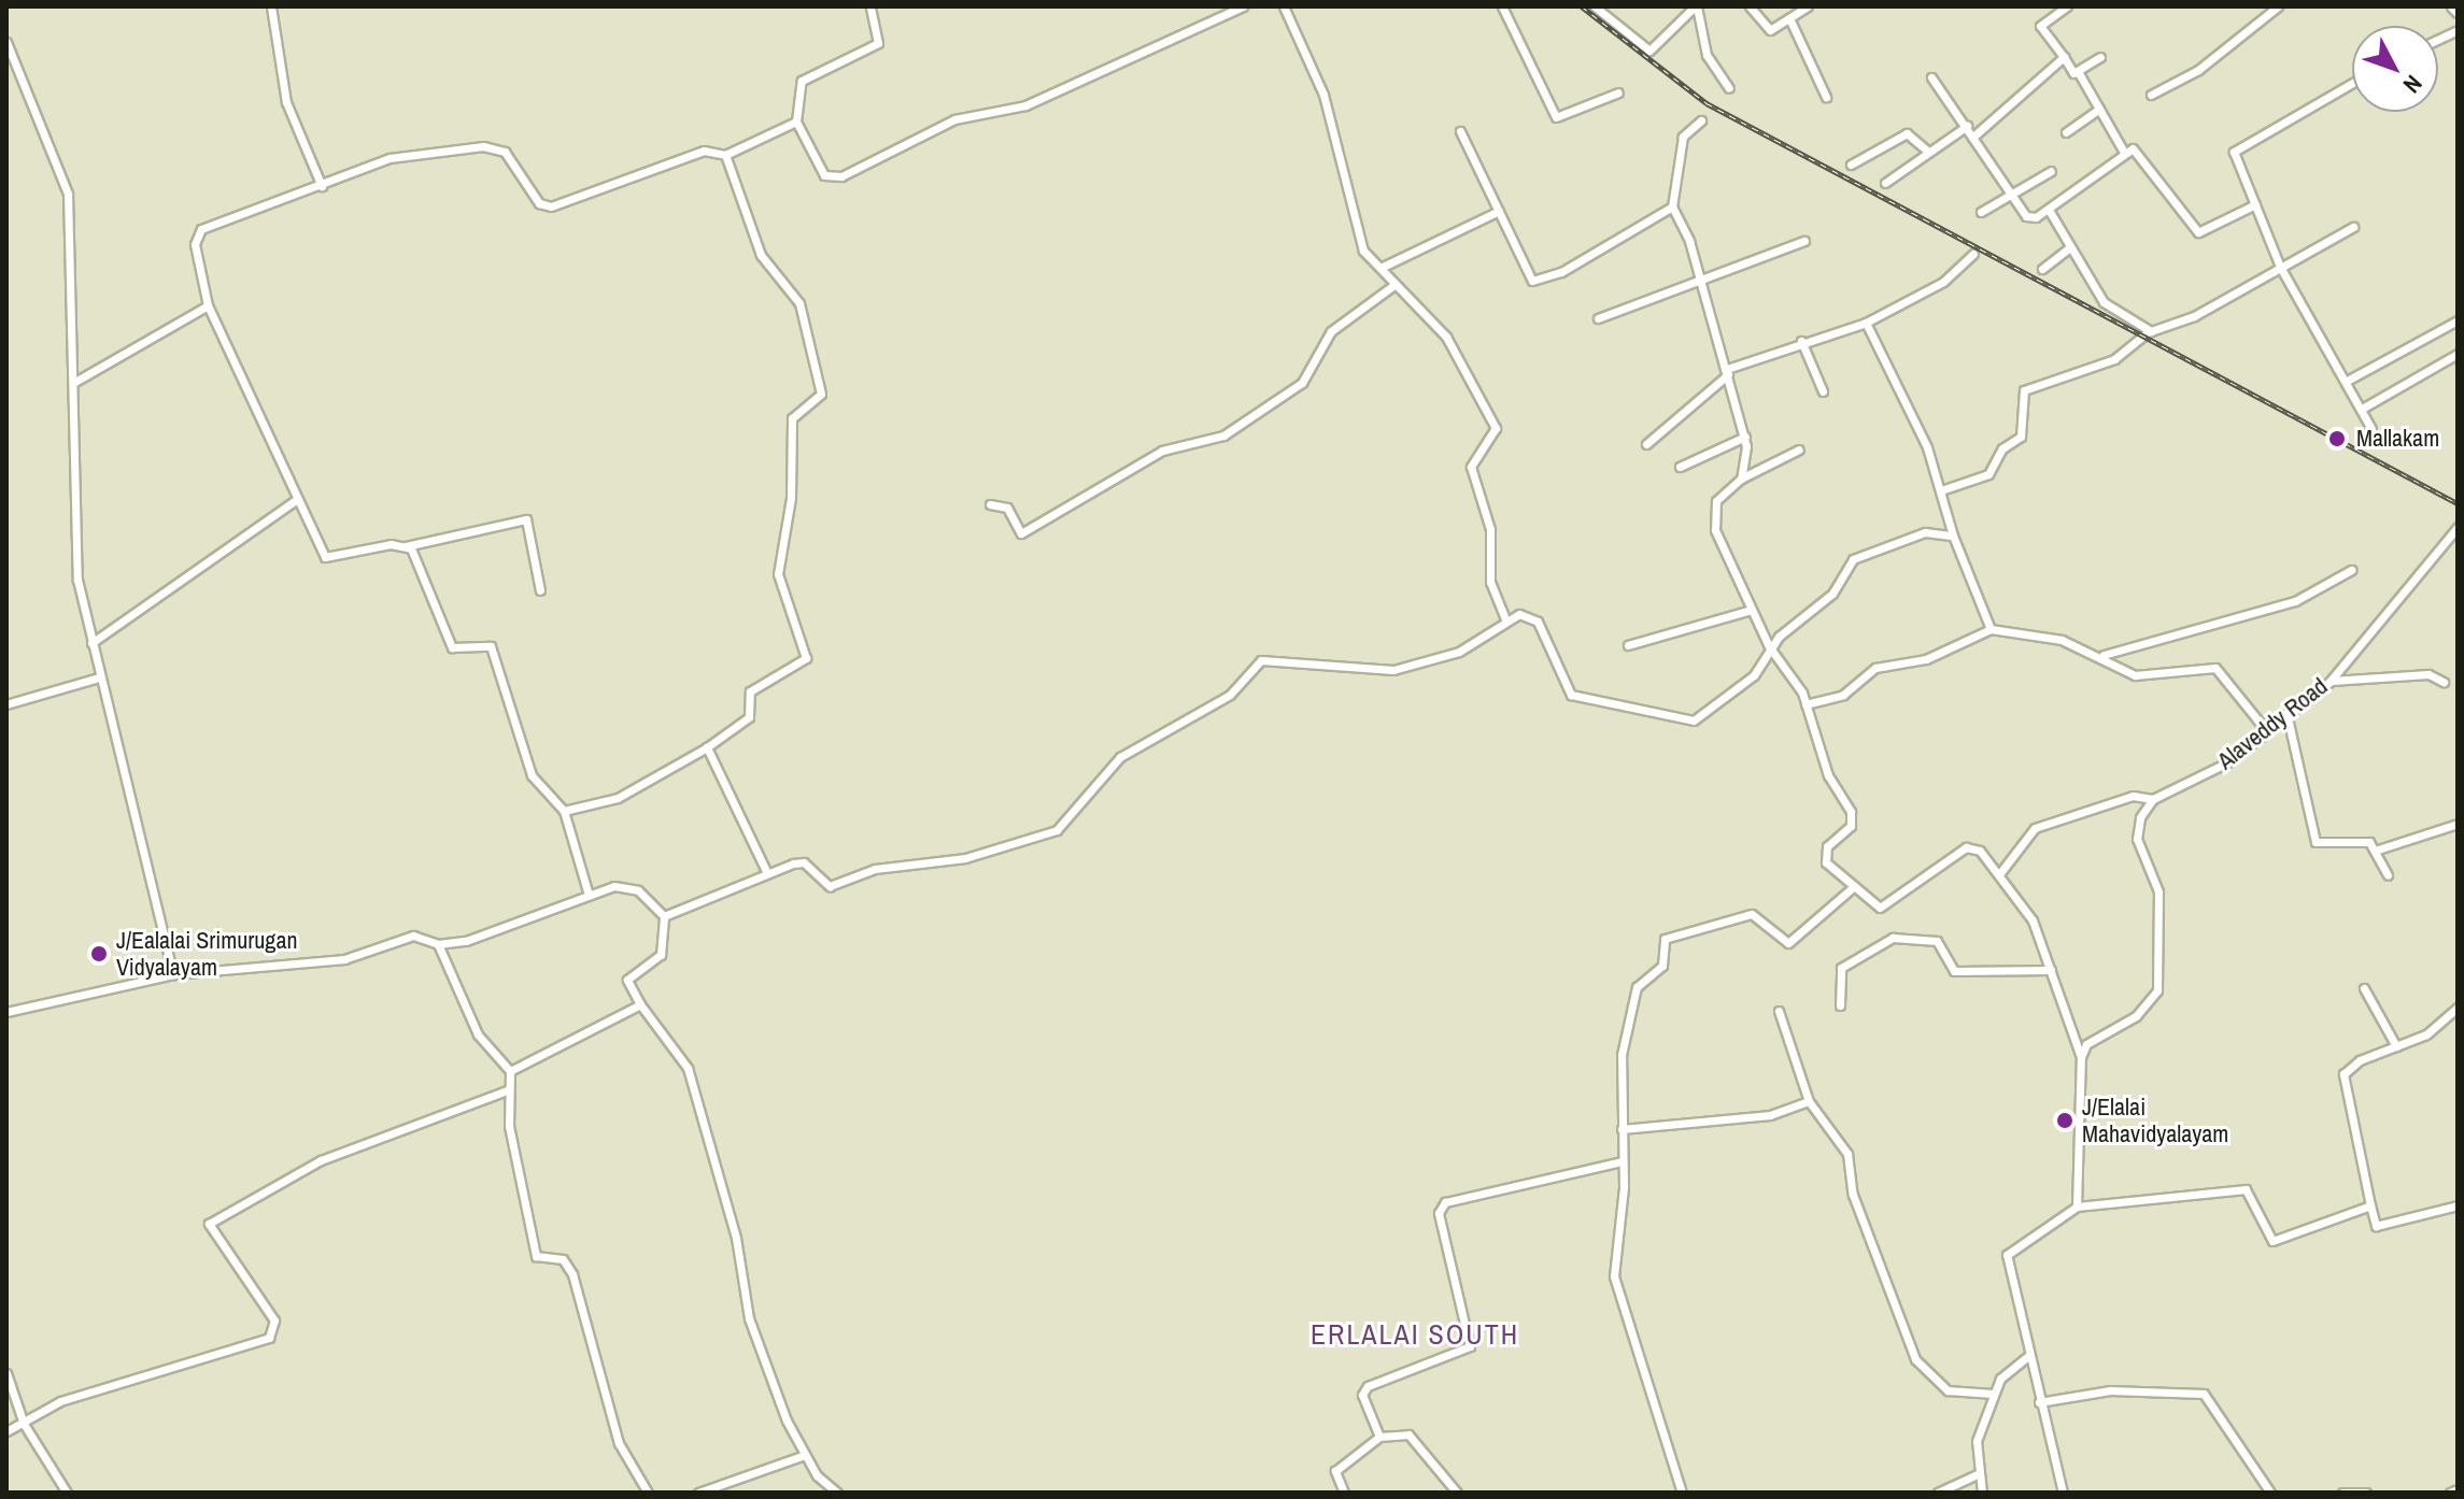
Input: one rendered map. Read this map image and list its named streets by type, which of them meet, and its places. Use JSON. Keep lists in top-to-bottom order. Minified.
{"streets":{"street":["Alaveddy Road"]},"districts":["ERLALAI SOUTH"],"places":["Mallakam","J/Ealalai Srimurugan Vidyalayam","J/Elalai Mahavidyalayam"],"north":"bottom right"}
